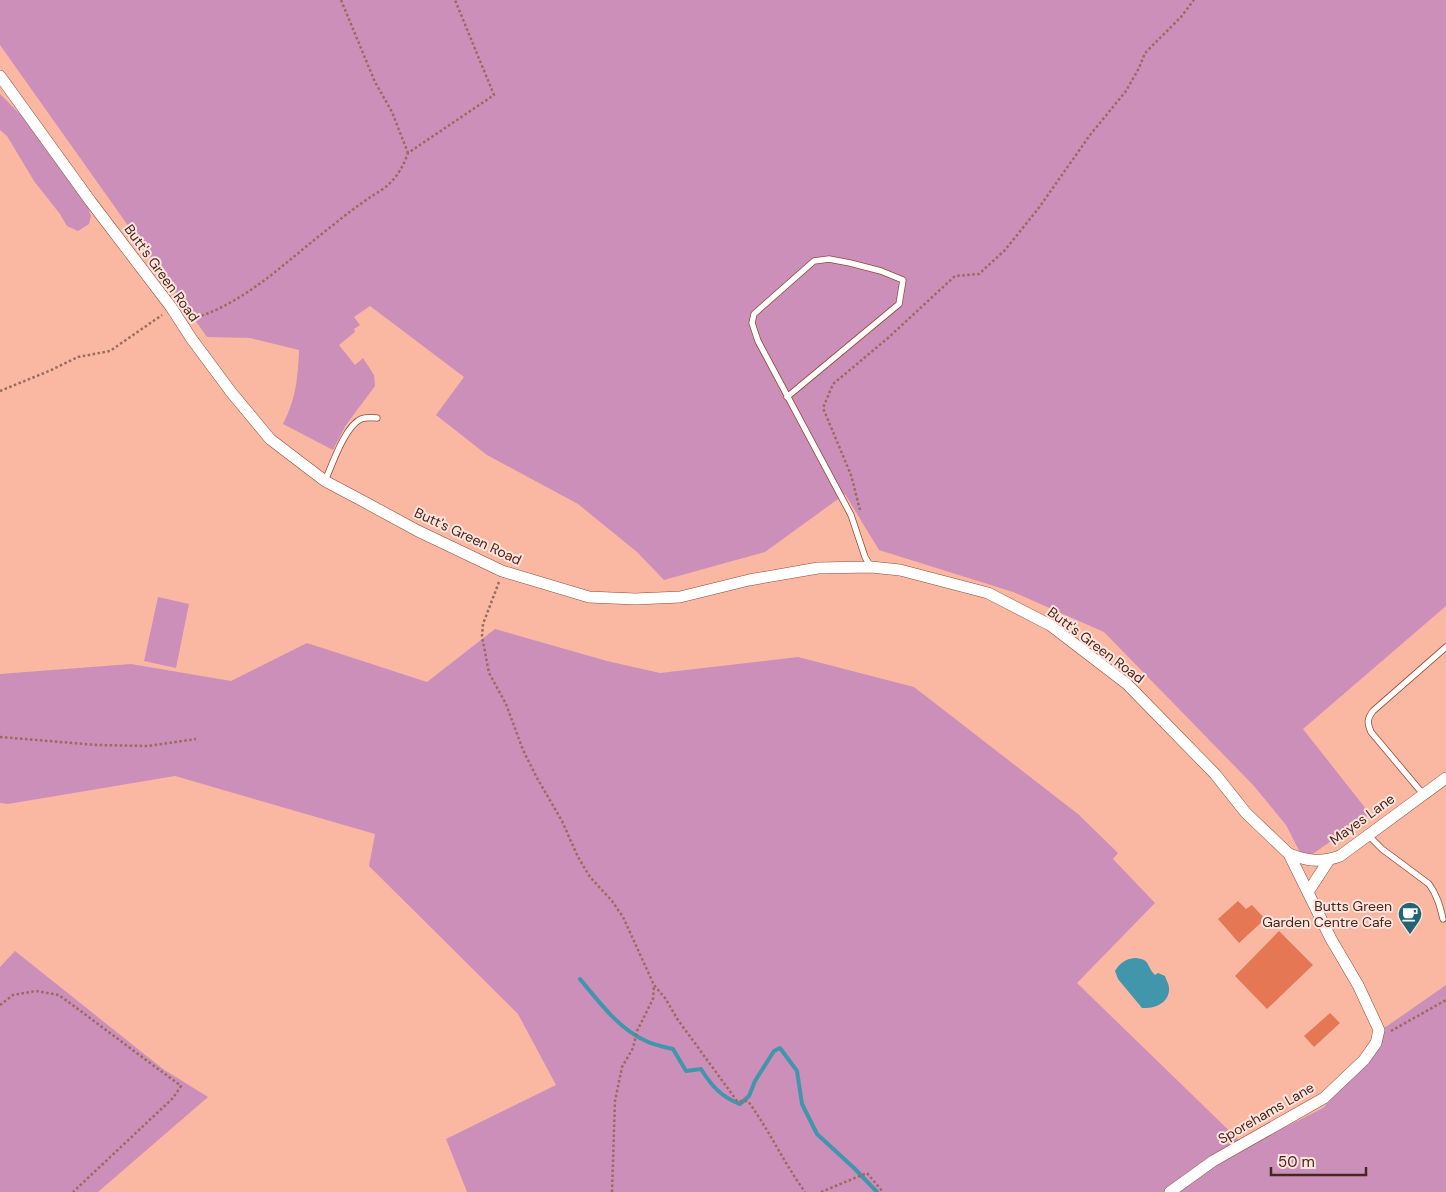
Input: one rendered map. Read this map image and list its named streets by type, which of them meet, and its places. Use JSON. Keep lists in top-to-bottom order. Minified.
{"streets":{"street":["Butt's Green Road","Mayes Lane","Sporehams Lane"]},"crossings":[["Butt's Green Road","Mayes Lane"]],"places":{"cafe":["Butts Green Garden Centre Cafe"]},"scale_bar":"50 m"}
